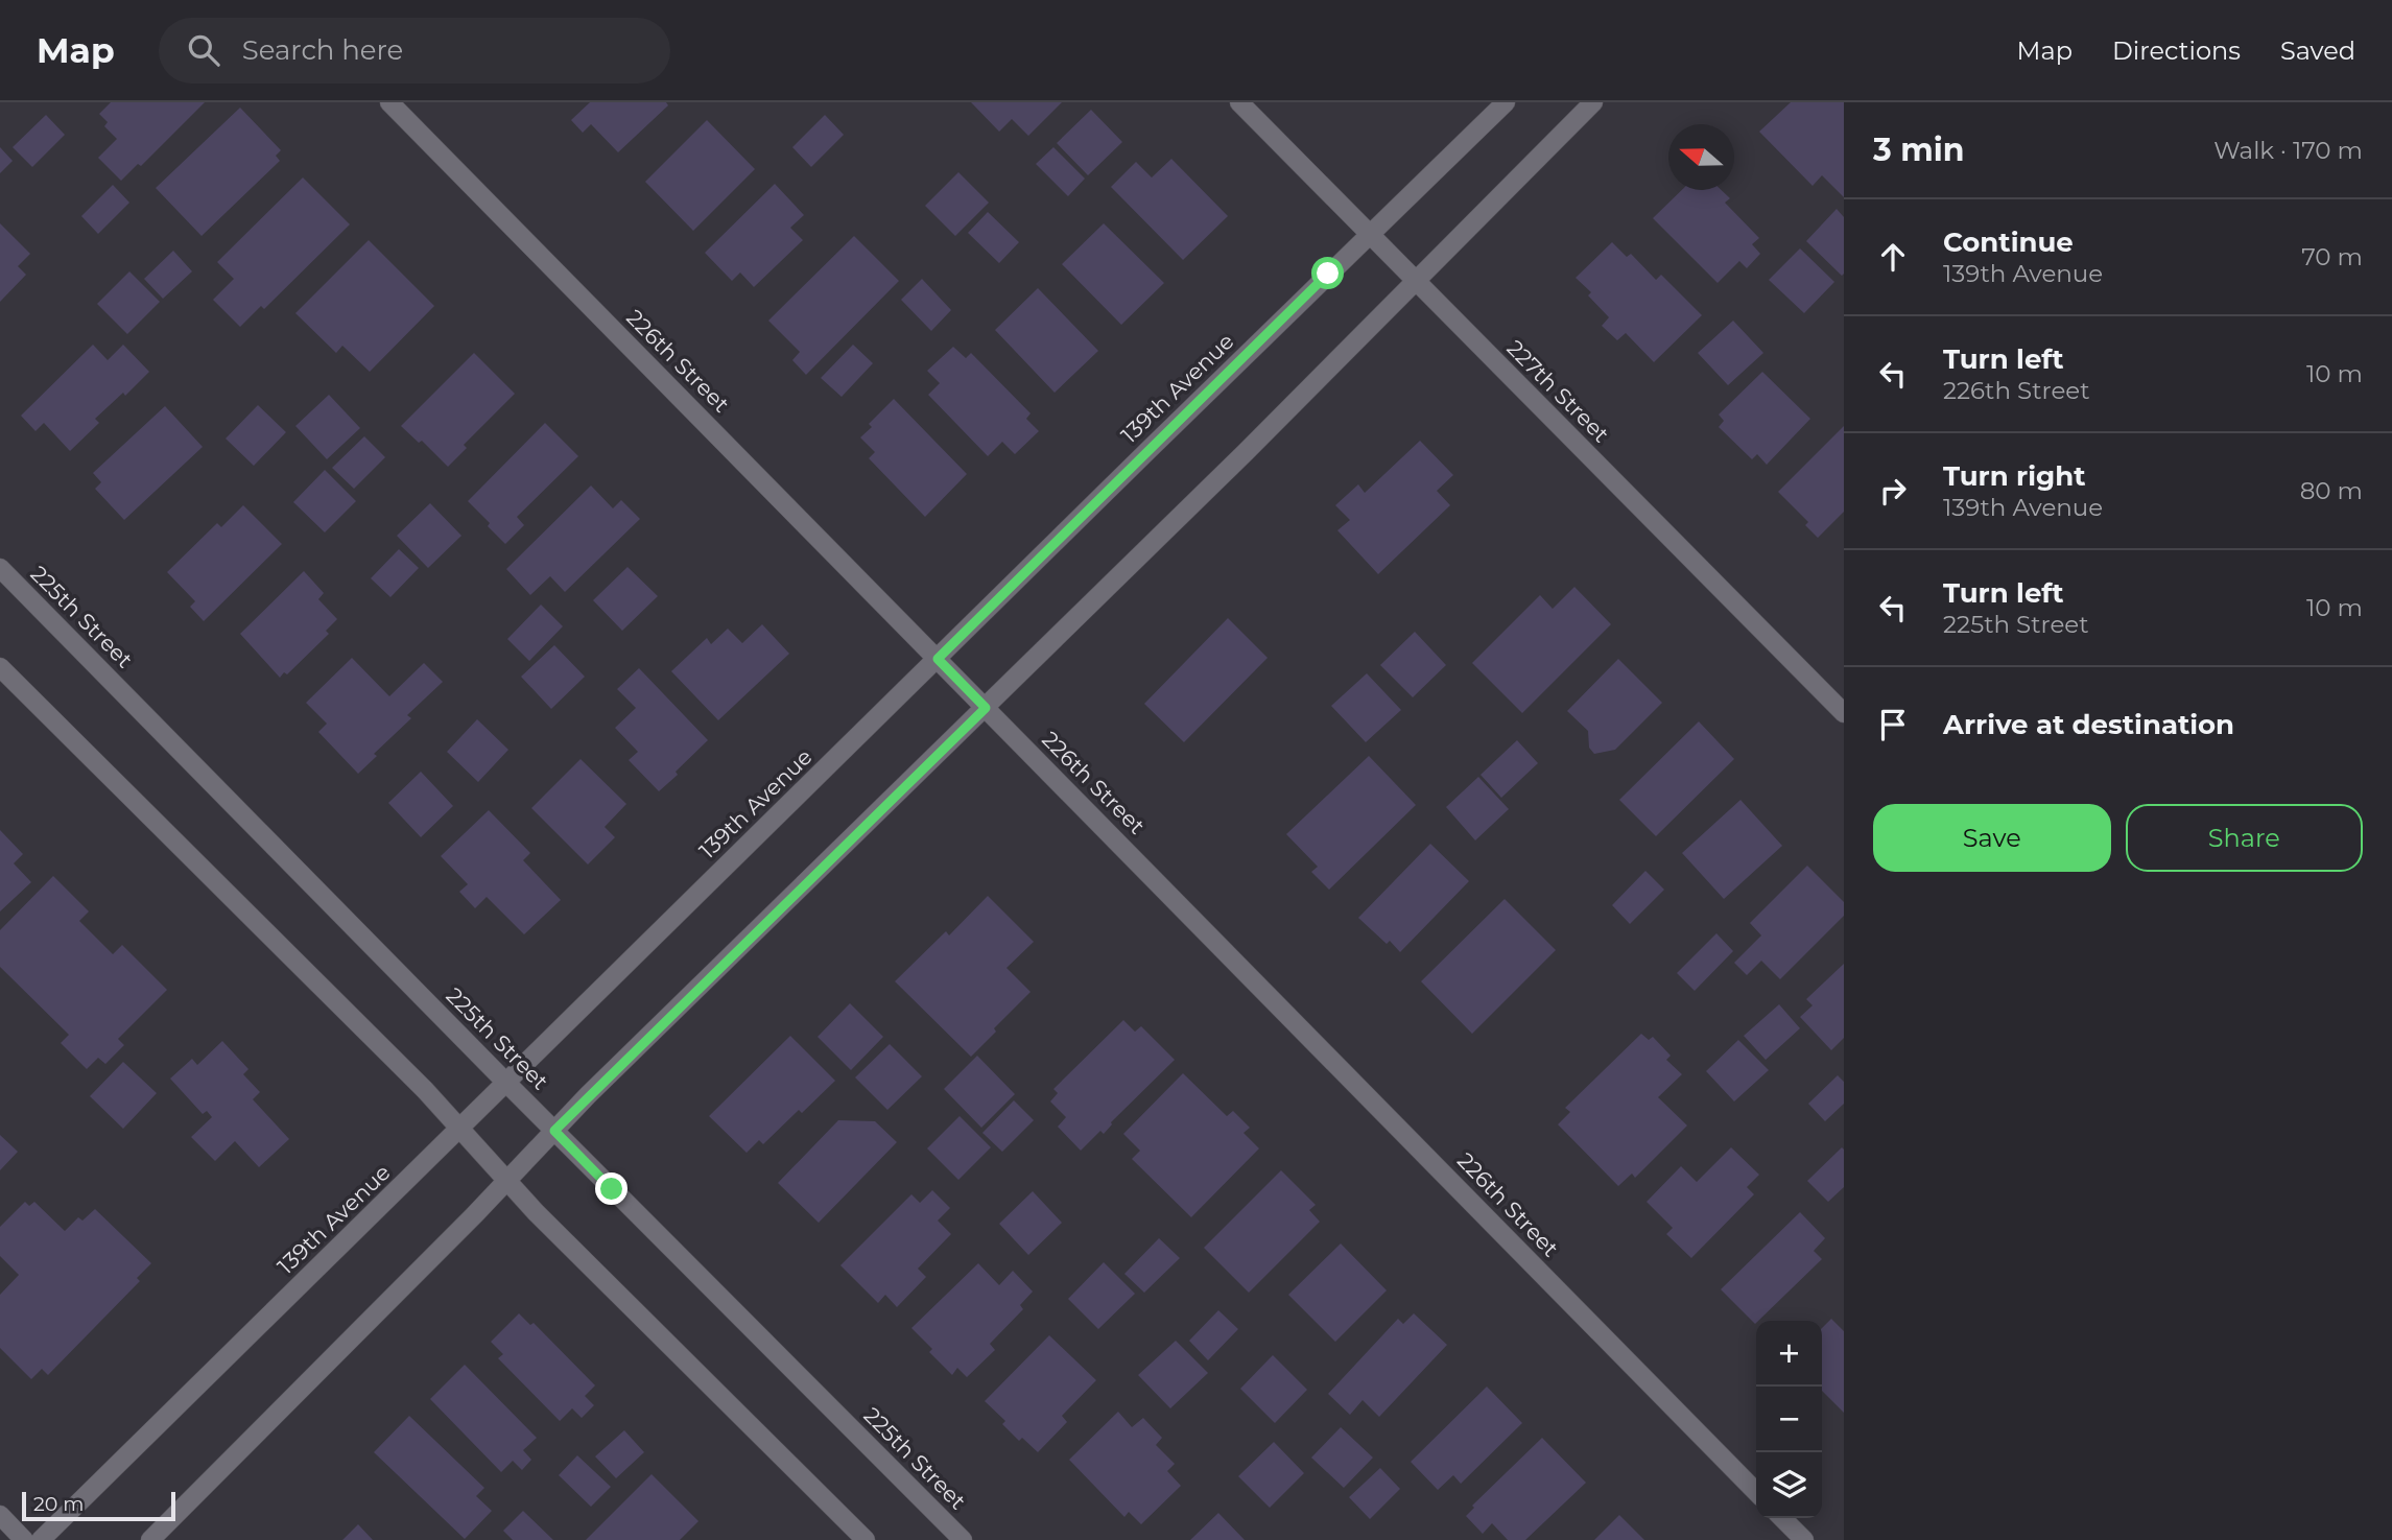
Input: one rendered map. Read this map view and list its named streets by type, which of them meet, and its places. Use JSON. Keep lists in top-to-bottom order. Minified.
{"streets":{"street":["226th Street","139th Avenue","227th Street","225th Street"]},"crossings":[["226th Street","139th Avenue"],["139th Avenue","227th Street"],["139th Avenue","225th Street"]],"scale_bar":"20 m","north":"left","page":{"header":"Map","search":"Search here","nav":["Map","Directions","Saved"],"heading":["3 min","Walk · 170 m"],"list":[["Continue","139th Avenue","70 m"],["Turn left","226th Street","10 m"],["Turn right","139th Avenue","80 m"],["Turn left","225th Street","10 m"],"Arrive at destination"],"buttons":["Save","Share"],"map_buttons":["+","−"],"scale":"20 m"}}
